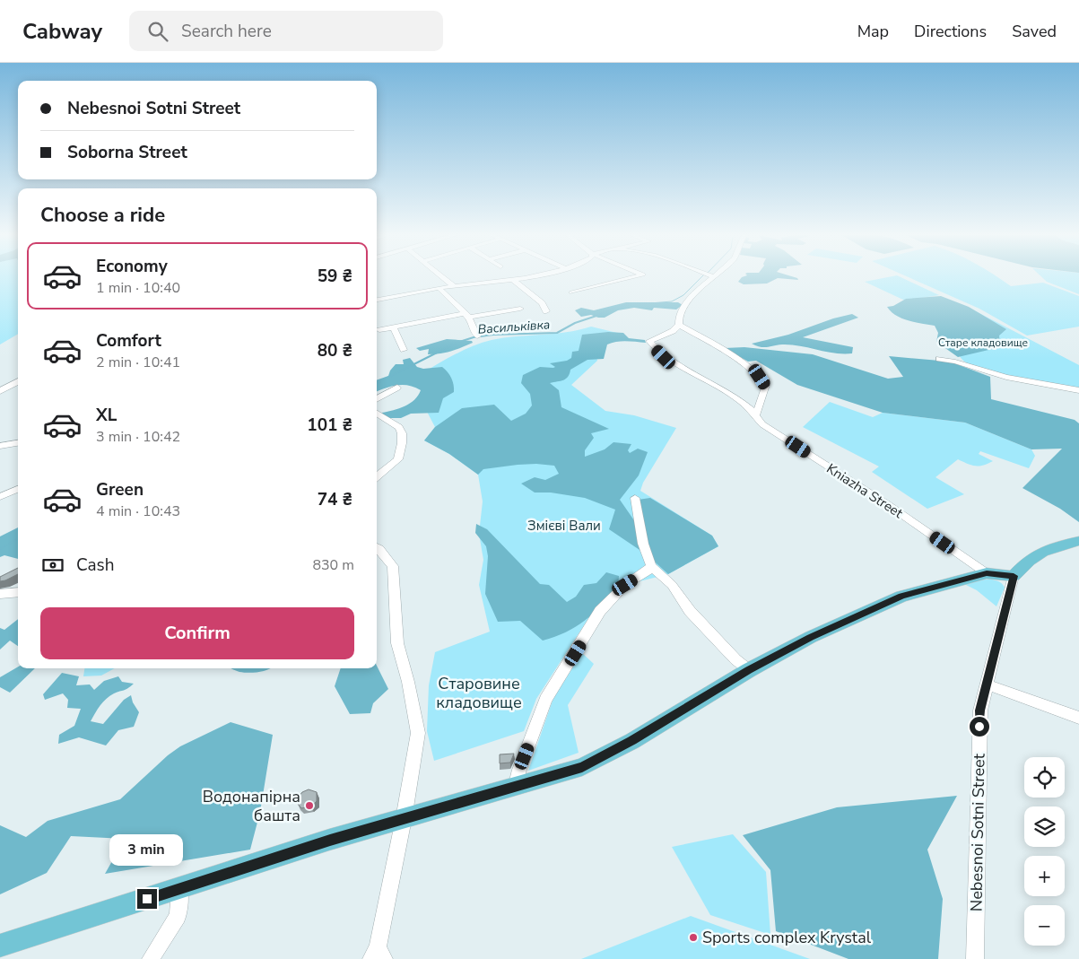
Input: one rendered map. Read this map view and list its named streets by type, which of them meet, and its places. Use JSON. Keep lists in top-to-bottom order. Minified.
{"streets":{"street":["Kniazha Street","Nebesnoi Sotni Street"]},"water":["Васильківка"],"parks":["Старе кладовище","Змієві Вали","Старовине кладовище"],"places":["Водонапірна башта","Sports complex Krystal"],"page":{"header":"Cabway","search":"Search here","nav":["Map","Directions","Saved"],"banner":["Nebesnoi Sotni Street","Soborna Street"],"heading":"Choose a ride","list":[{"name":"Economy","note":"1 min · 10:40","value":"59 ₴"},{"name":"Comfort","note":"2 min · 10:41","value":"80 ₴"},{"name":"XL","note":"3 min · 10:42","value":"101 ₴"},{"name":"Green","note":"4 min · 10:43","value":"74 ₴"}],"pay":["Cash","830 m"],"buttons":"Confirm","map_buttons":["+","−"],"bubble":"3 min"}}
